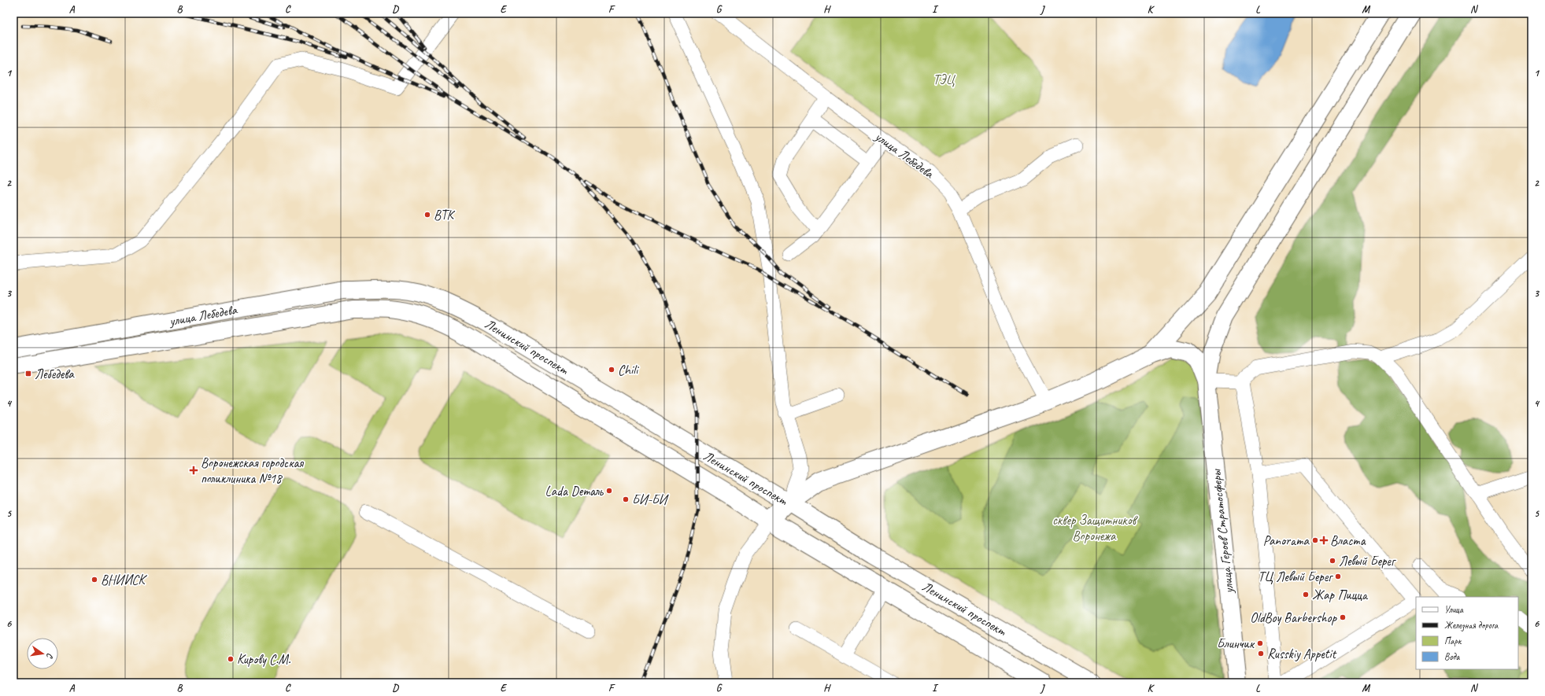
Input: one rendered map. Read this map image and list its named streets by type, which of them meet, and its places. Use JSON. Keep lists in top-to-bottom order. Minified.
{"streets":{"main road":["улица Лебедева","Ленинский проспект","улица Героев Стратосферы"]},"crossings":[["улица Лебедева","Ленинский проспект"]],"parks":["ТЭЦ","сквер Защитников Воронежа"],"places":{"other":["ВТК","Chili","Lada Dеталь","БИ-БИ","Panorama","Левый Берег","ТЦ Левый Берег","ВНИИСК","Жар Пицца","OldBoy Barbershop","Блинчик","Russkiy Appetit","Кирову С.М."],"transit":["Лебедева"],"health":["Воронежская городская поликлиника №18","Власта"]},"legend":["Улица","Железная дорога","Парк","Вода"],"north":"right","grid":{"columns":["A","B","C","D","E","F","G","H","I","J","K","L","M","N"],"rows":["1","2","3","4","5","6"]}}
